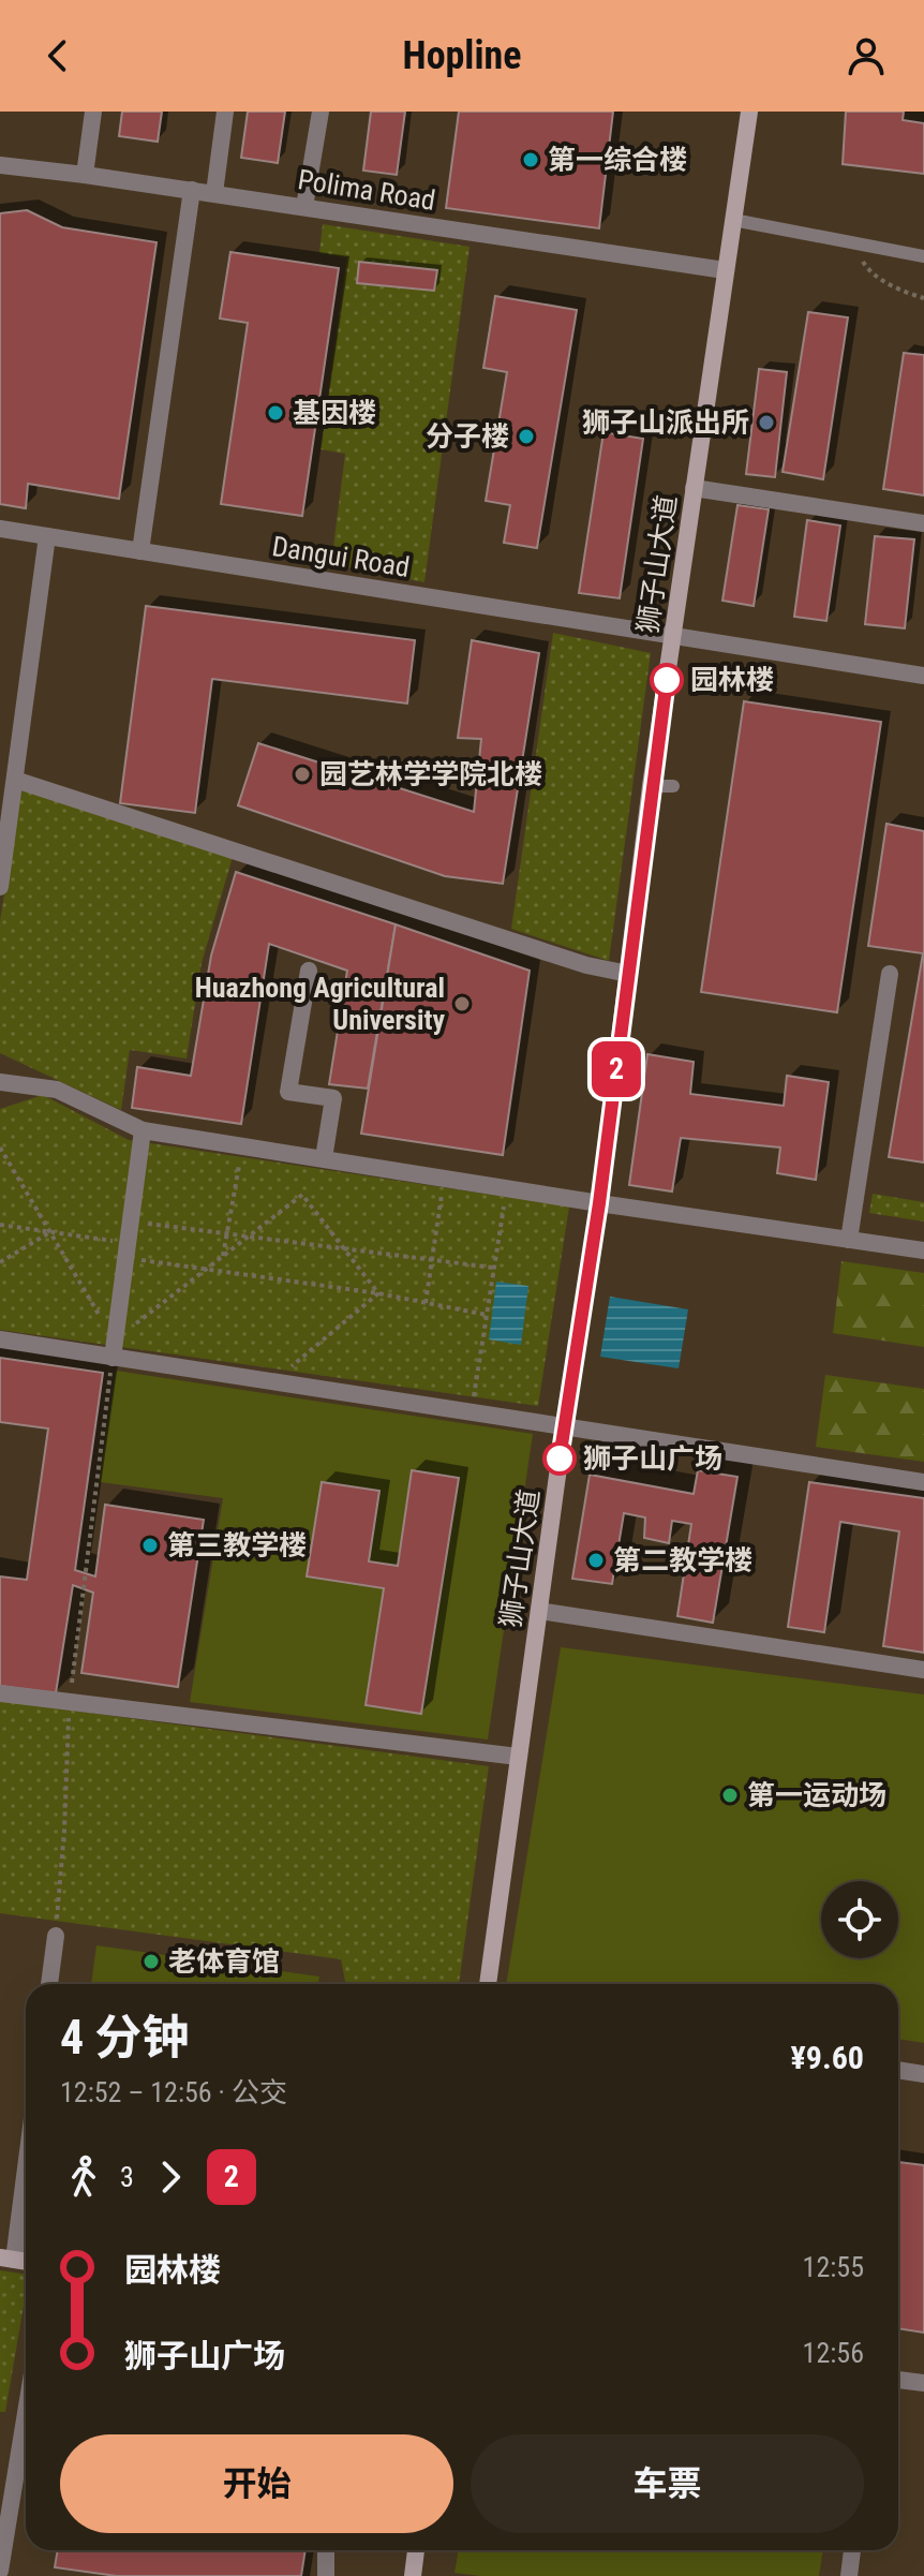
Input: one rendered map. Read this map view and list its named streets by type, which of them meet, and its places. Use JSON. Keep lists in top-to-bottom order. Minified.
{"streets":{"street":["Polima Road","Dangui Road","狮子山大道"]},"crossings":[["Polima Road","狮子山大道"],["Dangui Road","狮子山大道"]],"places":["第一综合楼","基因楼","狮子山派出所","分子楼","园林楼","园艺林学学院北楼","Huazhong Agricultural University","狮子山广场","第三教学楼","第二教学楼","第一运动场","老体育馆"],"lines":["bus line 2"],"page":{"header":"Hopline","on_map":"2","heading":["4 分钟","12:52 – 12:56 · 公交","¥9.60"],"legs":["3","2"],"list":[{"name":"园林楼","value":"12:55"},{"name":"狮子山广场","value":"12:56"}],"buttons":["开始","车票"]}}
